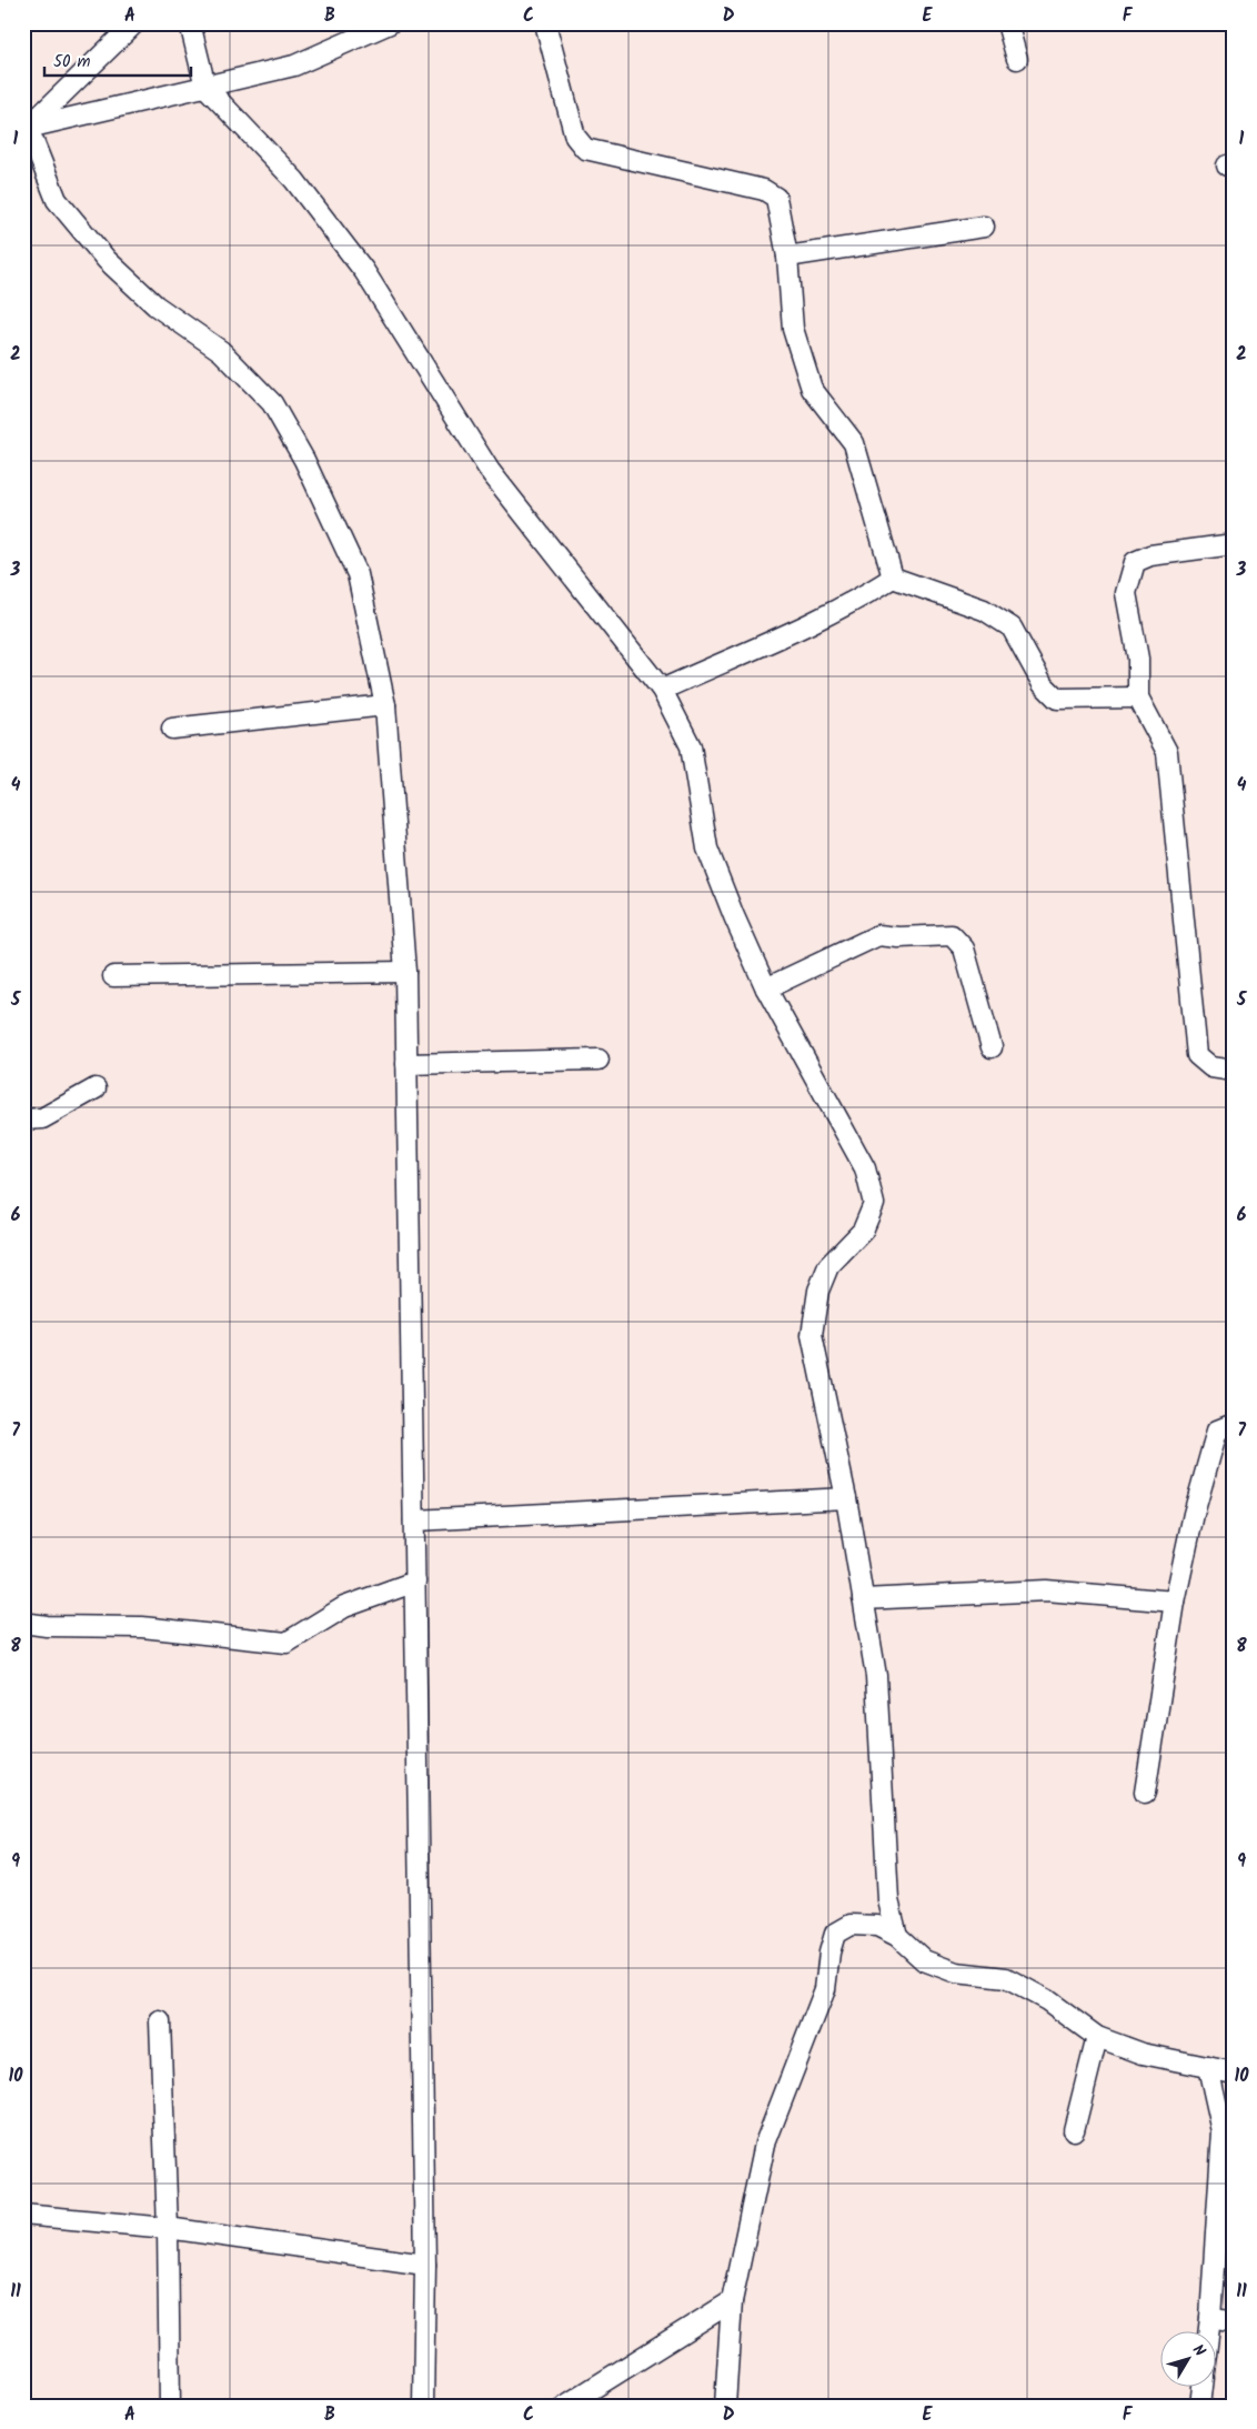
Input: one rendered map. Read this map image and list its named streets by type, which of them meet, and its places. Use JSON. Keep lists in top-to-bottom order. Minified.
{"scale_bar":"50 m","north":"top right","grid":{"columns":["A","B","C","D","E","F"],"rows":["1","2","3","4","5","6","7","8","9","10","11"]}}
